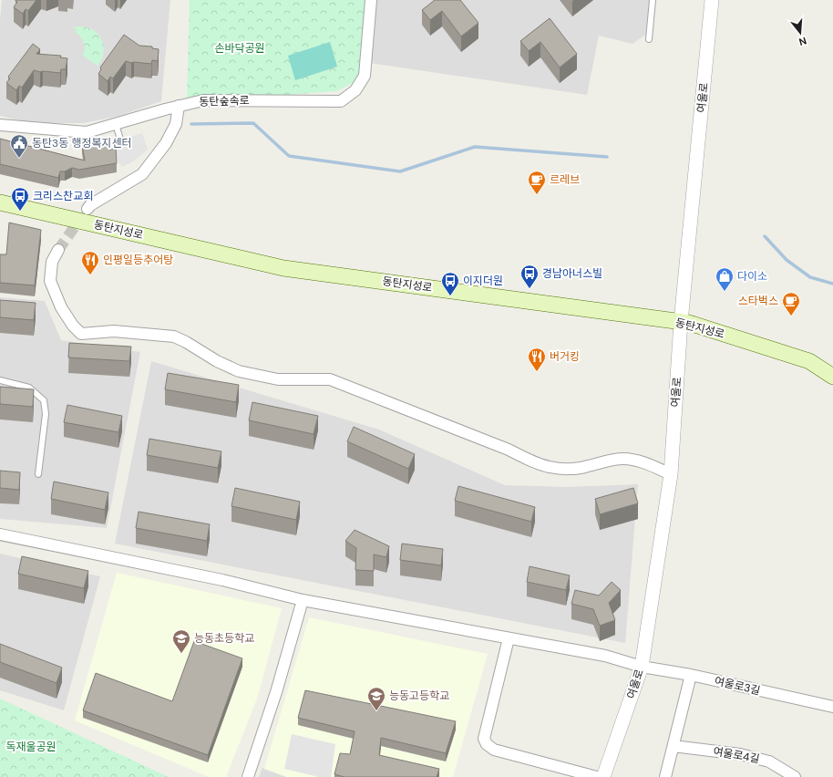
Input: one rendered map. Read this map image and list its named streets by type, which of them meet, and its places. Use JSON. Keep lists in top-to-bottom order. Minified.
{"streets":{"main road":["동탄지성로"],"street":["여울로","동탄숲속로","여울로3길","여울로4길"]},"crossings":[["여울로","동탄지성로"],["여울로","여울로3길"]],"parks":["손바닥공원","독재울공원"],"places":{"public building":["동탄3동 행정복지센터"],"cafe":["르레브","스타벅스"],"bus stop":["크리스찬교회","경남아너스빌","이지더원"],"restaurant":["인평일등추어탕","버거킹"],"shop":["다이소"],"school or university":["능동초등학교","능동고등학교"]},"north":"bottom"}
